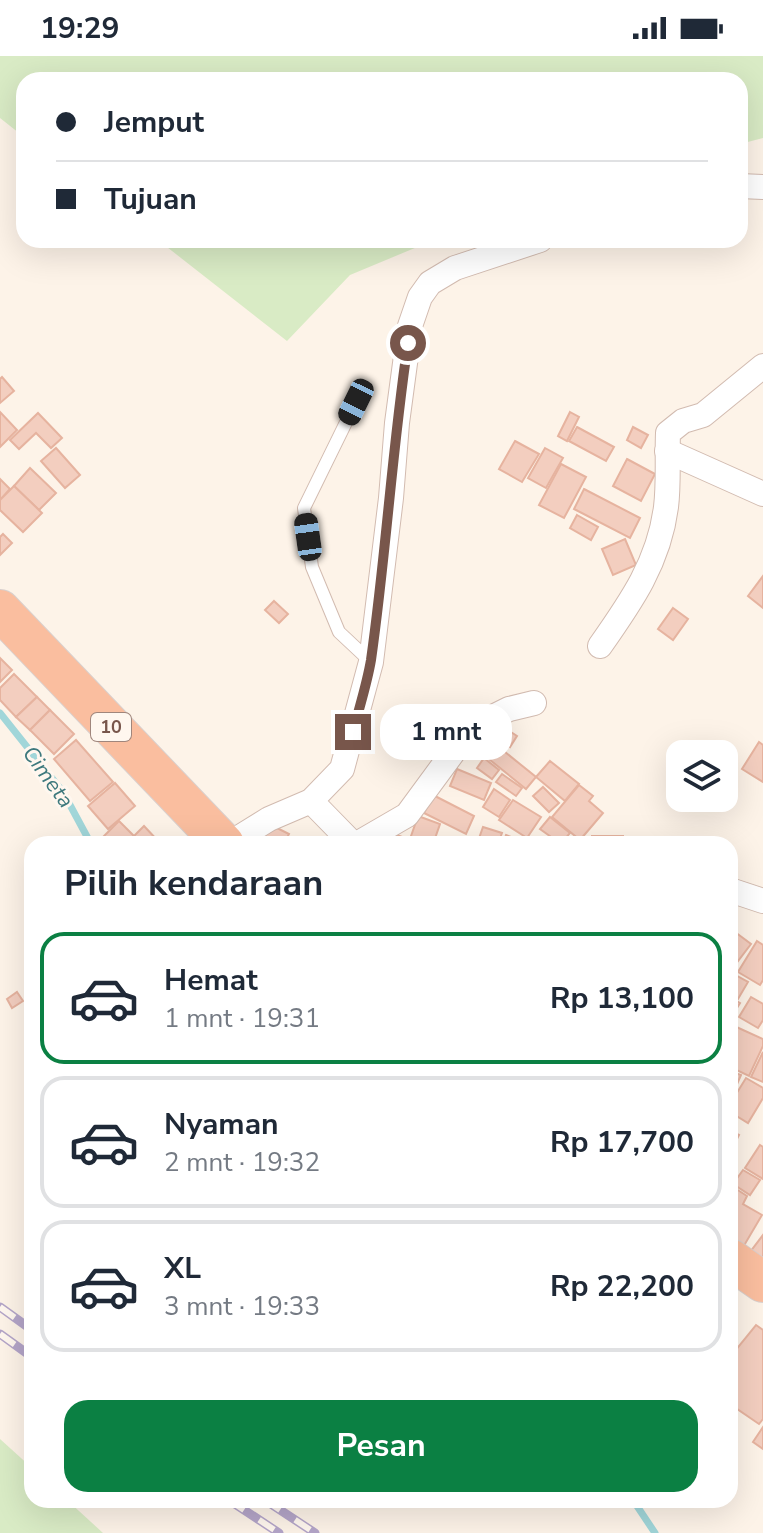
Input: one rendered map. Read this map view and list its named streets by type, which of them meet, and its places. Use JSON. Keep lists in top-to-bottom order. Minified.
{"streets":{"highway":["10"]},"water":["Cimeta"],"page":{"status":"19:29","banner":["Jemput","Tujuan"],"bubble":"1 mnt","heading":"Pilih kendaraan","list":[{"name":"Hemat","note":"1 mnt · 19:31","value":"Rp 13,100"},{"name":"Nyaman","note":"2 mnt · 19:32","value":"Rp 17,700"},{"name":"XL","note":"3 mnt · 19:33","value":"Rp 22,200"}],"buttons":"Pesan"}}
